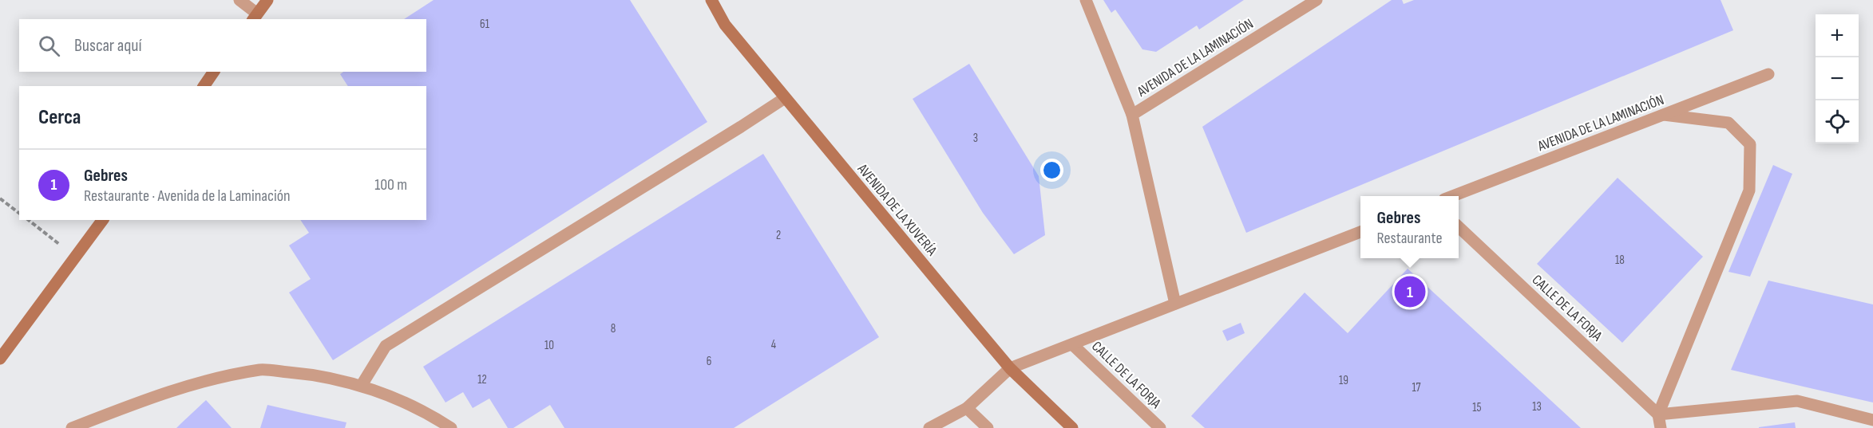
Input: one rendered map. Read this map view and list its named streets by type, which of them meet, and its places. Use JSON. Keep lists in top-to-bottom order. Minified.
{"streets":{"street":["AVENIDA DE LA LAMINACIÓN","AVENIDA DE LA XUVERÍA","CALLE DE LA FORJA"]},"house_numbers":["61","3","2","18","8","4","10","6","12","19","17","13","15"],"page":{"map_buttons":["+","−"],"search":"Buscar aquí","heading":"Cerca","list":[{"mark":"1","name":"Gebres","note":"Restaurante · Avenida de la Laminación","value":"100 m"}],"popup":["Gebres","Restaurante"],"pins":"1"}}
